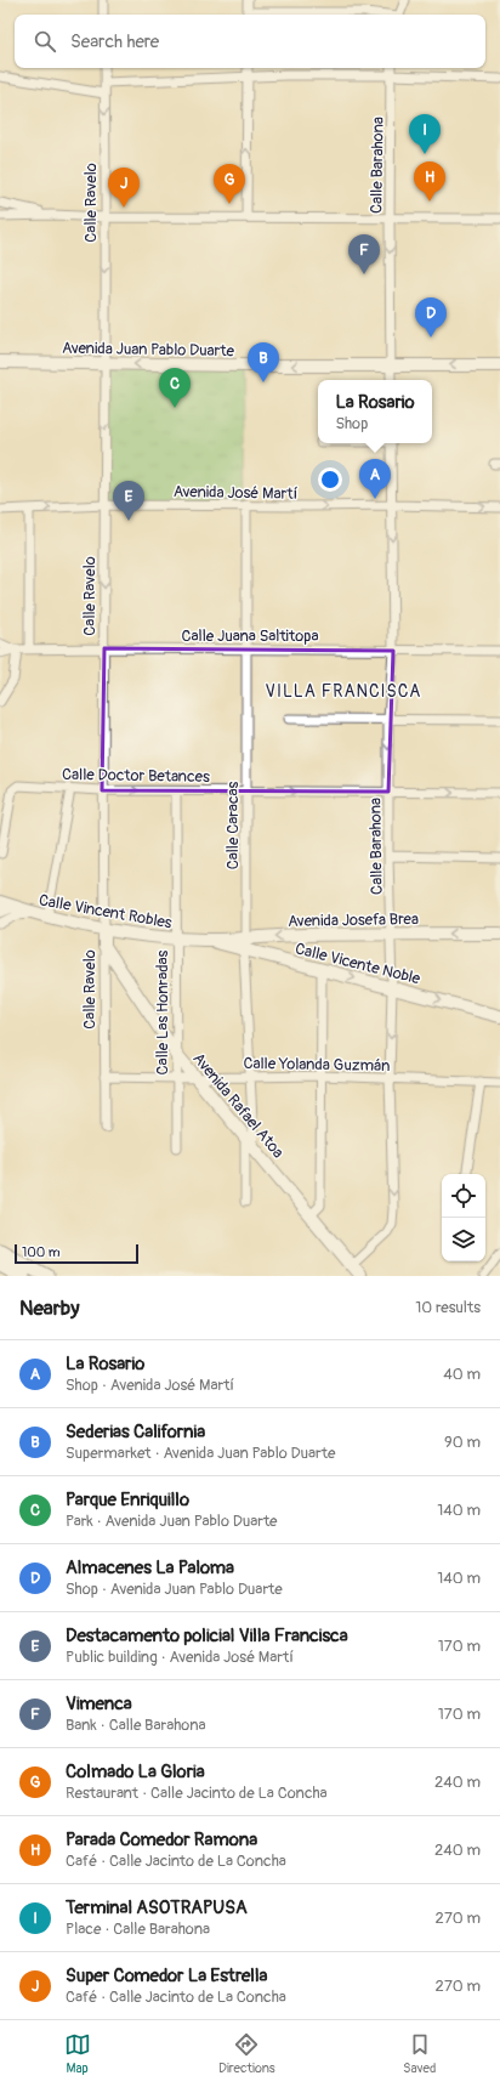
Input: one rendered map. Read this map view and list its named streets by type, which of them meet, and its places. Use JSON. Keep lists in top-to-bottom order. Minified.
{"streets":{"main road":["Calle Ravelo","Avenida Juan Pablo Duarte","Calle Vincent Robles","Avenida Josefa Brea","Calle Vicente Noble","Avenida Rafael Atoa"],"street":["Calle Barahona","Avenida José Martí","Calle Juana Saltitopa","Calle Doctor Betances","Calle Caracas","Calle Las Honradas","Calle Yolanda Guzmán"]},"crossings":[["Calle Barahona","Avenida Juan Pablo Duarte"],["Calle Barahona","Avenida José Martí"],["Calle Barahona","Calle Juana Saltitopa"],["Calle Barahona","Calle Doctor Betances"],["Calle Barahona","Avenida Josefa Brea"],["Calle Barahona","Calle Vicente Noble"],["Calle Barahona","Calle Yolanda Guzmán"],["Calle Barahona","Avenida Rafael Atoa"],["Calle Ravelo","Avenida Juan Pablo Duarte"],["Calle Ravelo","Avenida José Martí"],["Calle Ravelo","Calle Juana Saltitopa"],["Calle Ravelo","Calle Doctor Betances"],["Calle Ravelo","Calle Vincent Robles"],["Calle Ravelo","Calle Yolanda Guzmán"],["Calle Ravelo","Avenida Rafael Atoa"],["Avenida José Martí","Calle Caracas"],["Calle Juana Saltitopa","Calle Caracas"],["Calle Doctor Betances","Calle Caracas"],["Calle Doctor Betances","Calle Las Honradas"],["Calle Caracas","Avenida Josefa Brea"],["Calle Caracas","Calle Vicente Noble"],["Calle Caracas","Calle Yolanda Guzmán"],["Calle Caracas","Avenida Rafael Atoa"],["Calle Vincent Robles","Avenida Josefa Brea"],["Calle Vincent Robles","Calle Vicente Noble"],["Calle Vincent Robles","Calle Las Honradas"],["Avenida Josefa Brea","Calle Vicente Noble"],["Calle Las Honradas","Calle Yolanda Guzmán"],["Calle Las Honradas","Avenida Rafael Atoa"],["Calle Yolanda Guzmán","Avenida Rafael Atoa"]],"one_way":["Calle Ravelo","Avenida Juan Pablo Duarte","Avenida José Martí","Avenida Josefa Brea","Calle Vicente Noble"],"districts":["VILLA FRANCISCA"],"scale_bar":"100 m","page":{"search":"Search here","pins":["I","H","G","J","F","D","B","C","A","E"],"popup":["La Rosario","Shop"],"scale":"100 m","heading":["Nearby","10 results"],"list":[{"mark":"A","name":"La Rosario","note":"Shop · Avenida José Martí","value":"40 m"},{"mark":"B","name":"Sederias California","note":"Supermarket · Avenida Juan Pablo Duarte","value":"90 m"},{"mark":"C","name":"Parque Enriquillo","note":"Park · Avenida Juan Pablo Duarte","value":"140 m"},{"mark":"D","name":"Almacenes La Paloma","note":"Shop · Avenida Juan Pablo Duarte","value":"140 m"},{"mark":"E","name":"Destacamento policial Villa Francisca","note":"Public building · Avenida José Martí","value":"170 m"},{"mark":"F","name":"Vimenca","note":"Bank · Calle Barahona","value":"170 m"},{"mark":"G","name":"Colmado La Gloria","note":"Restaurant · Calle Jacinto de La Concha","value":"240 m"},{"mark":"H","name":"Parada Comedor Ramona","note":"Café · Calle Jacinto de La Concha","value":"240 m"},{"mark":"I","name":"Terminal ASOTRAPUSA","note":"Place · Calle Barahona","value":"270 m"},{"mark":"J","name":"Super Comedor La Estrella","note":"Café · Calle Jacinto de La Concha","value":"270 m"}],"nav":["Map","Directions","Saved"]}}
